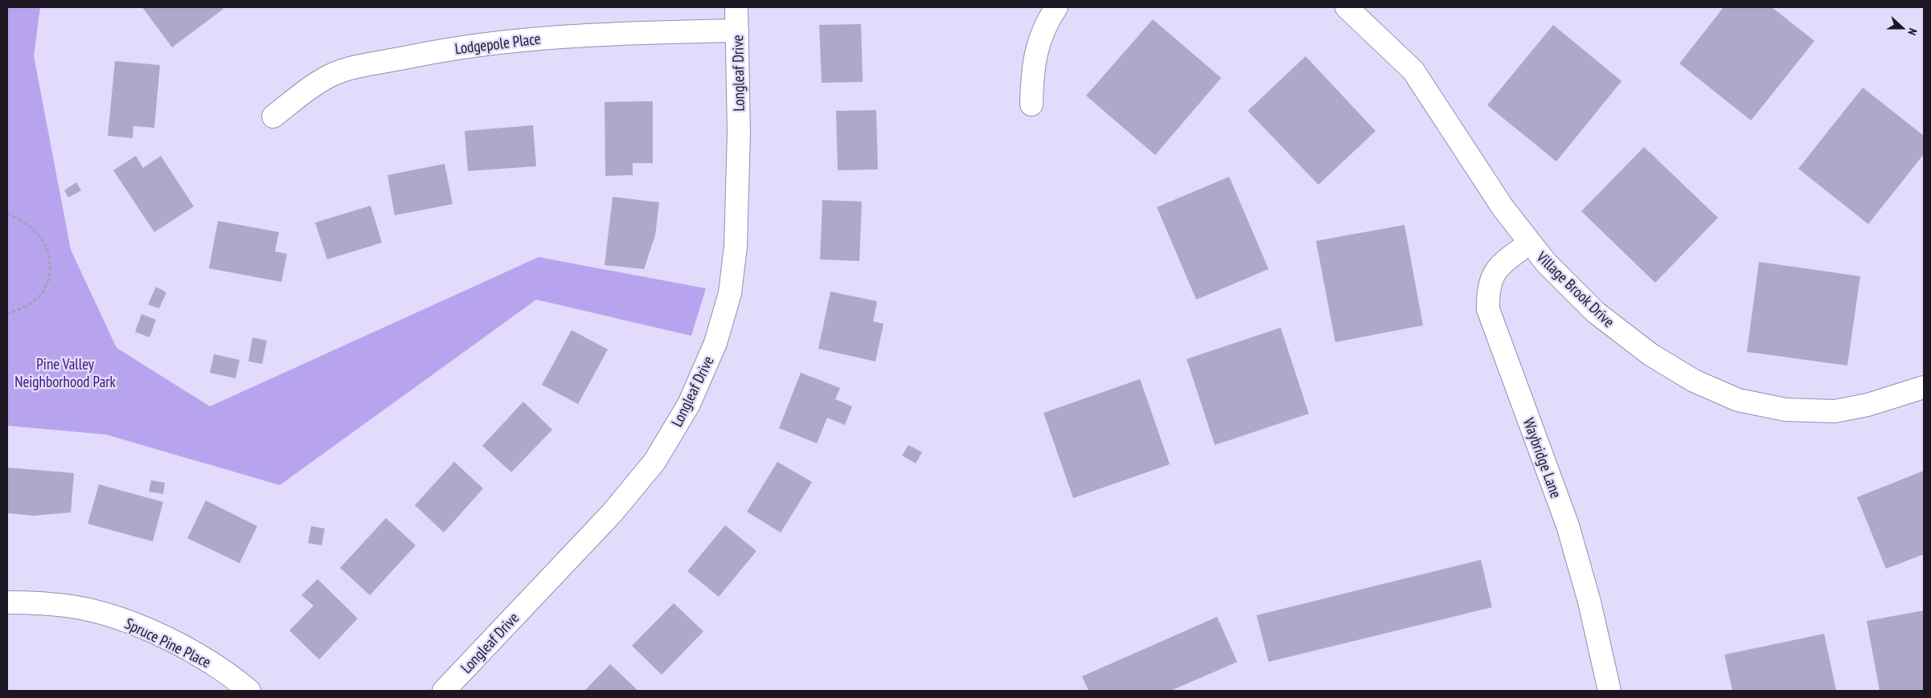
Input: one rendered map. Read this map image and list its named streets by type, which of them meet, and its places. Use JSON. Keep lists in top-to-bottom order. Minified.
{"streets":{"street":["Lodgepole Place","Longleaf Drive","Village Brook Drive","Waybridge Lane","Spruce Pine Place"]},"crossings":[["Lodgepole Place","Longleaf Drive"],["Village Brook Drive","Waybridge Lane"]],"parks":["Pine Valley Neighborhood Park"],"north":"right"}
